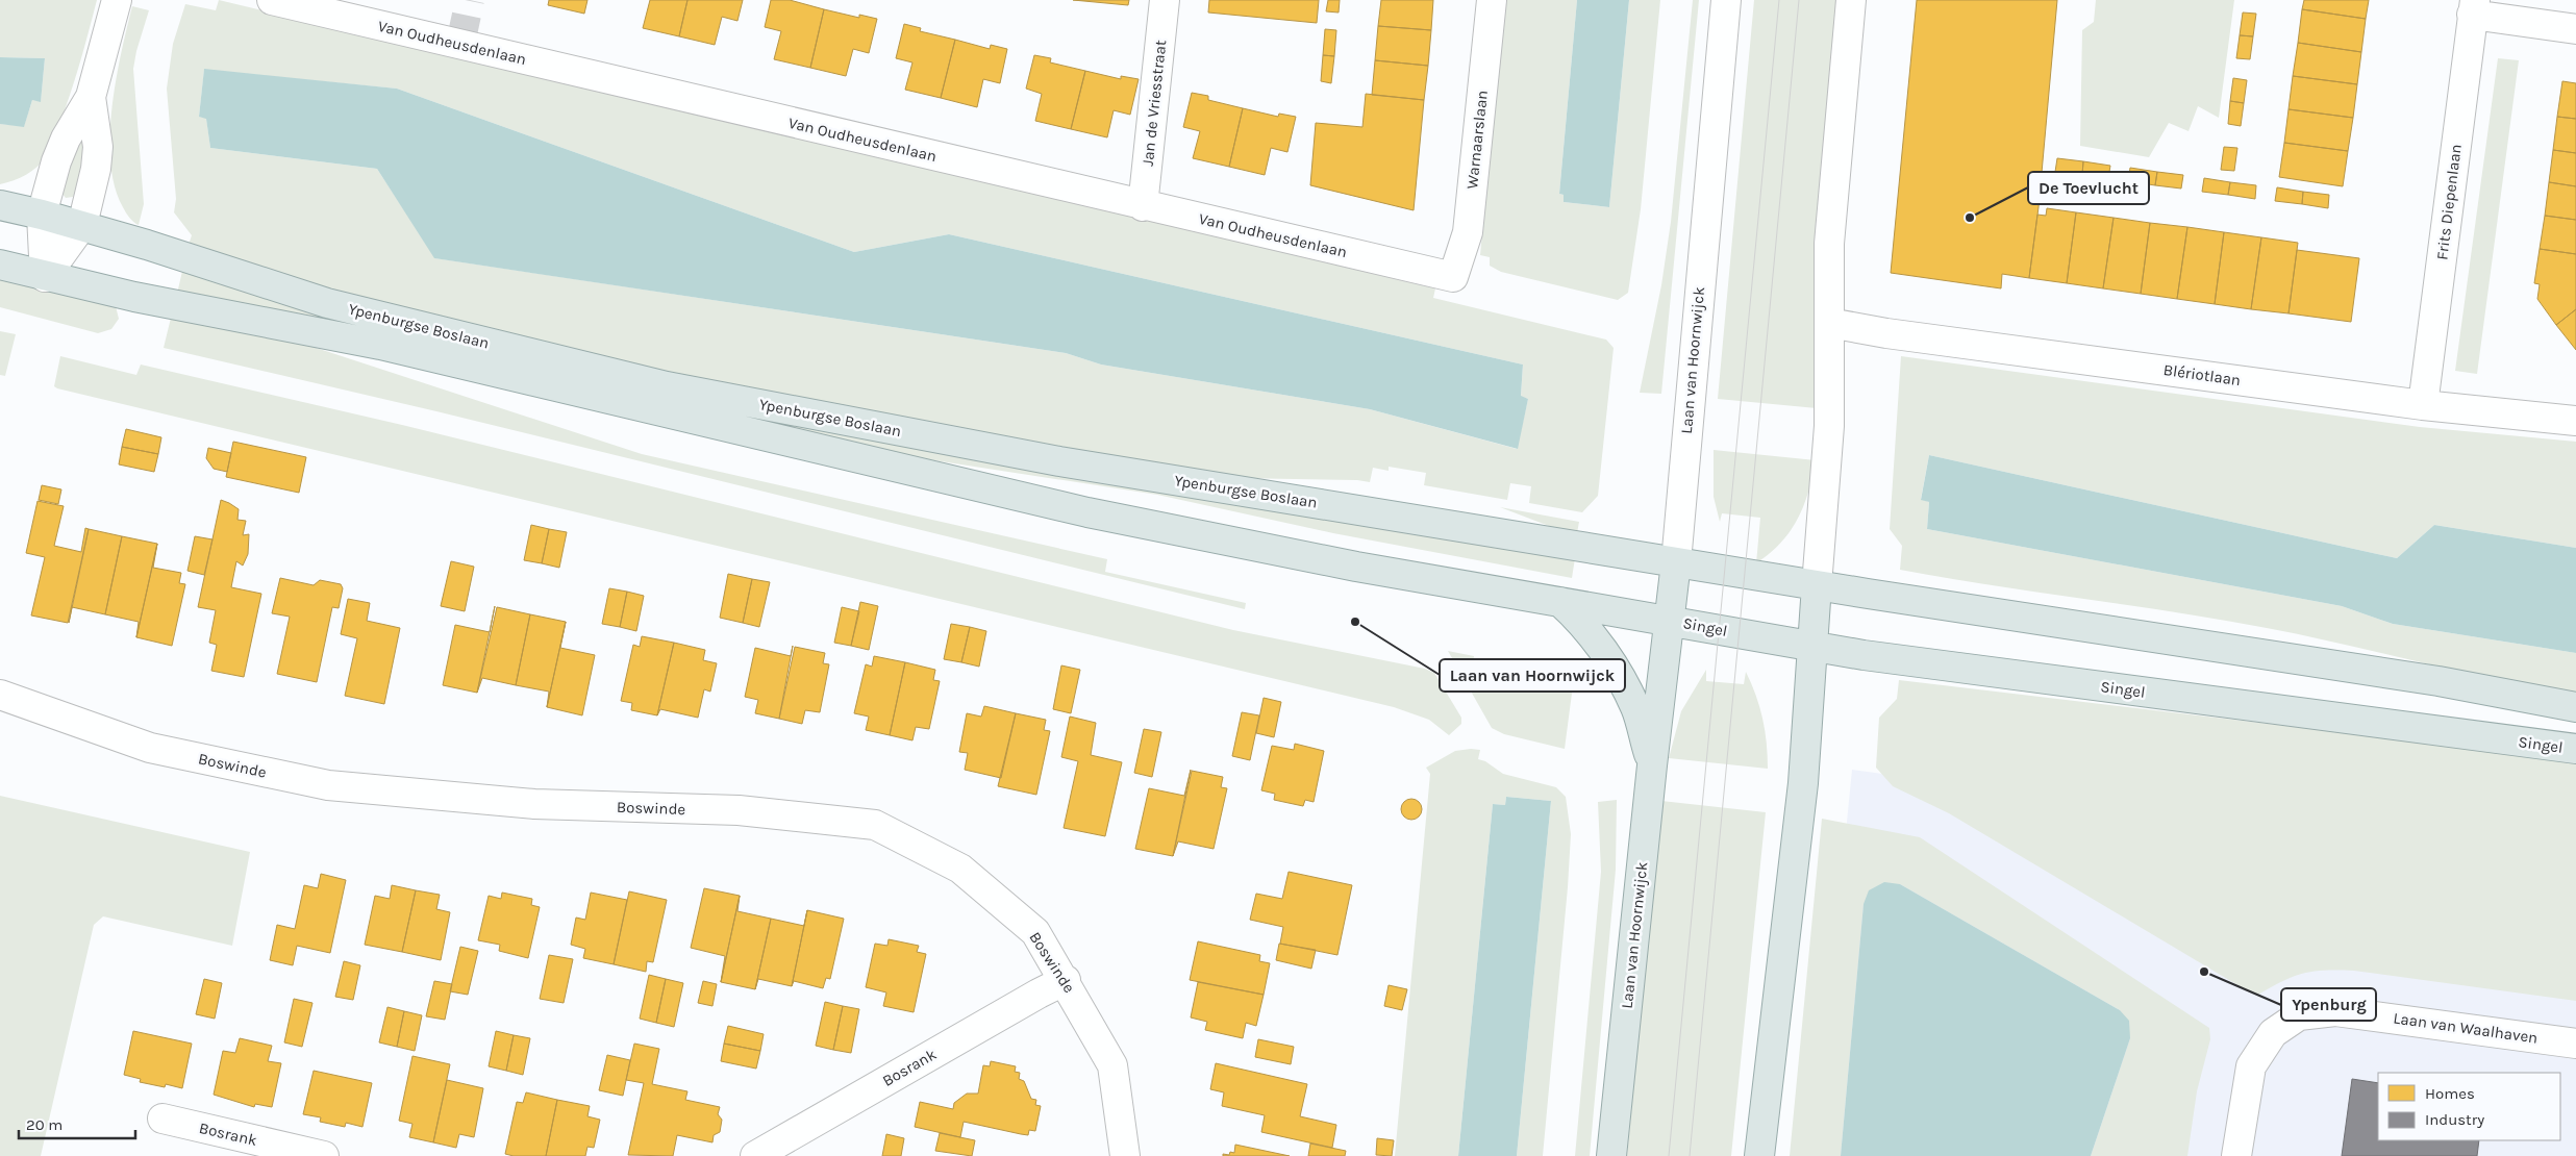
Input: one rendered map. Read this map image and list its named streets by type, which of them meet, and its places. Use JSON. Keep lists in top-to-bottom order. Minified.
{"streets":{"main road":["Ypenburgse Boslaan","Laan van Hoornwijck","Singel"],"street":["Van Oudheusdenlaan","Jan de Vriesstraat","Warnaarslaan","Frits Diepenlaan","Blériotlaan","Boswinde","Laan van Waalhaven","Bosrank"]},"crossings":[["Van Oudheusdenlaan","Jan de Vriesstraat"],["Van Oudheusdenlaan","Warnaarslaan"],["Frits Diepenlaan","Blériotlaan"],["Ypenburgse Boslaan","Laan van Hoornwijck"],["Ypenburgse Boslaan","Singel"],["Laan van Hoornwijck","Singel"],["Boswinde","Bosrank"]],"places":["De Toevlucht","Laan van Hoornwijck","Ypenburg"],"legend":["Homes","Industry"],"scale_bar":"20 m"}
